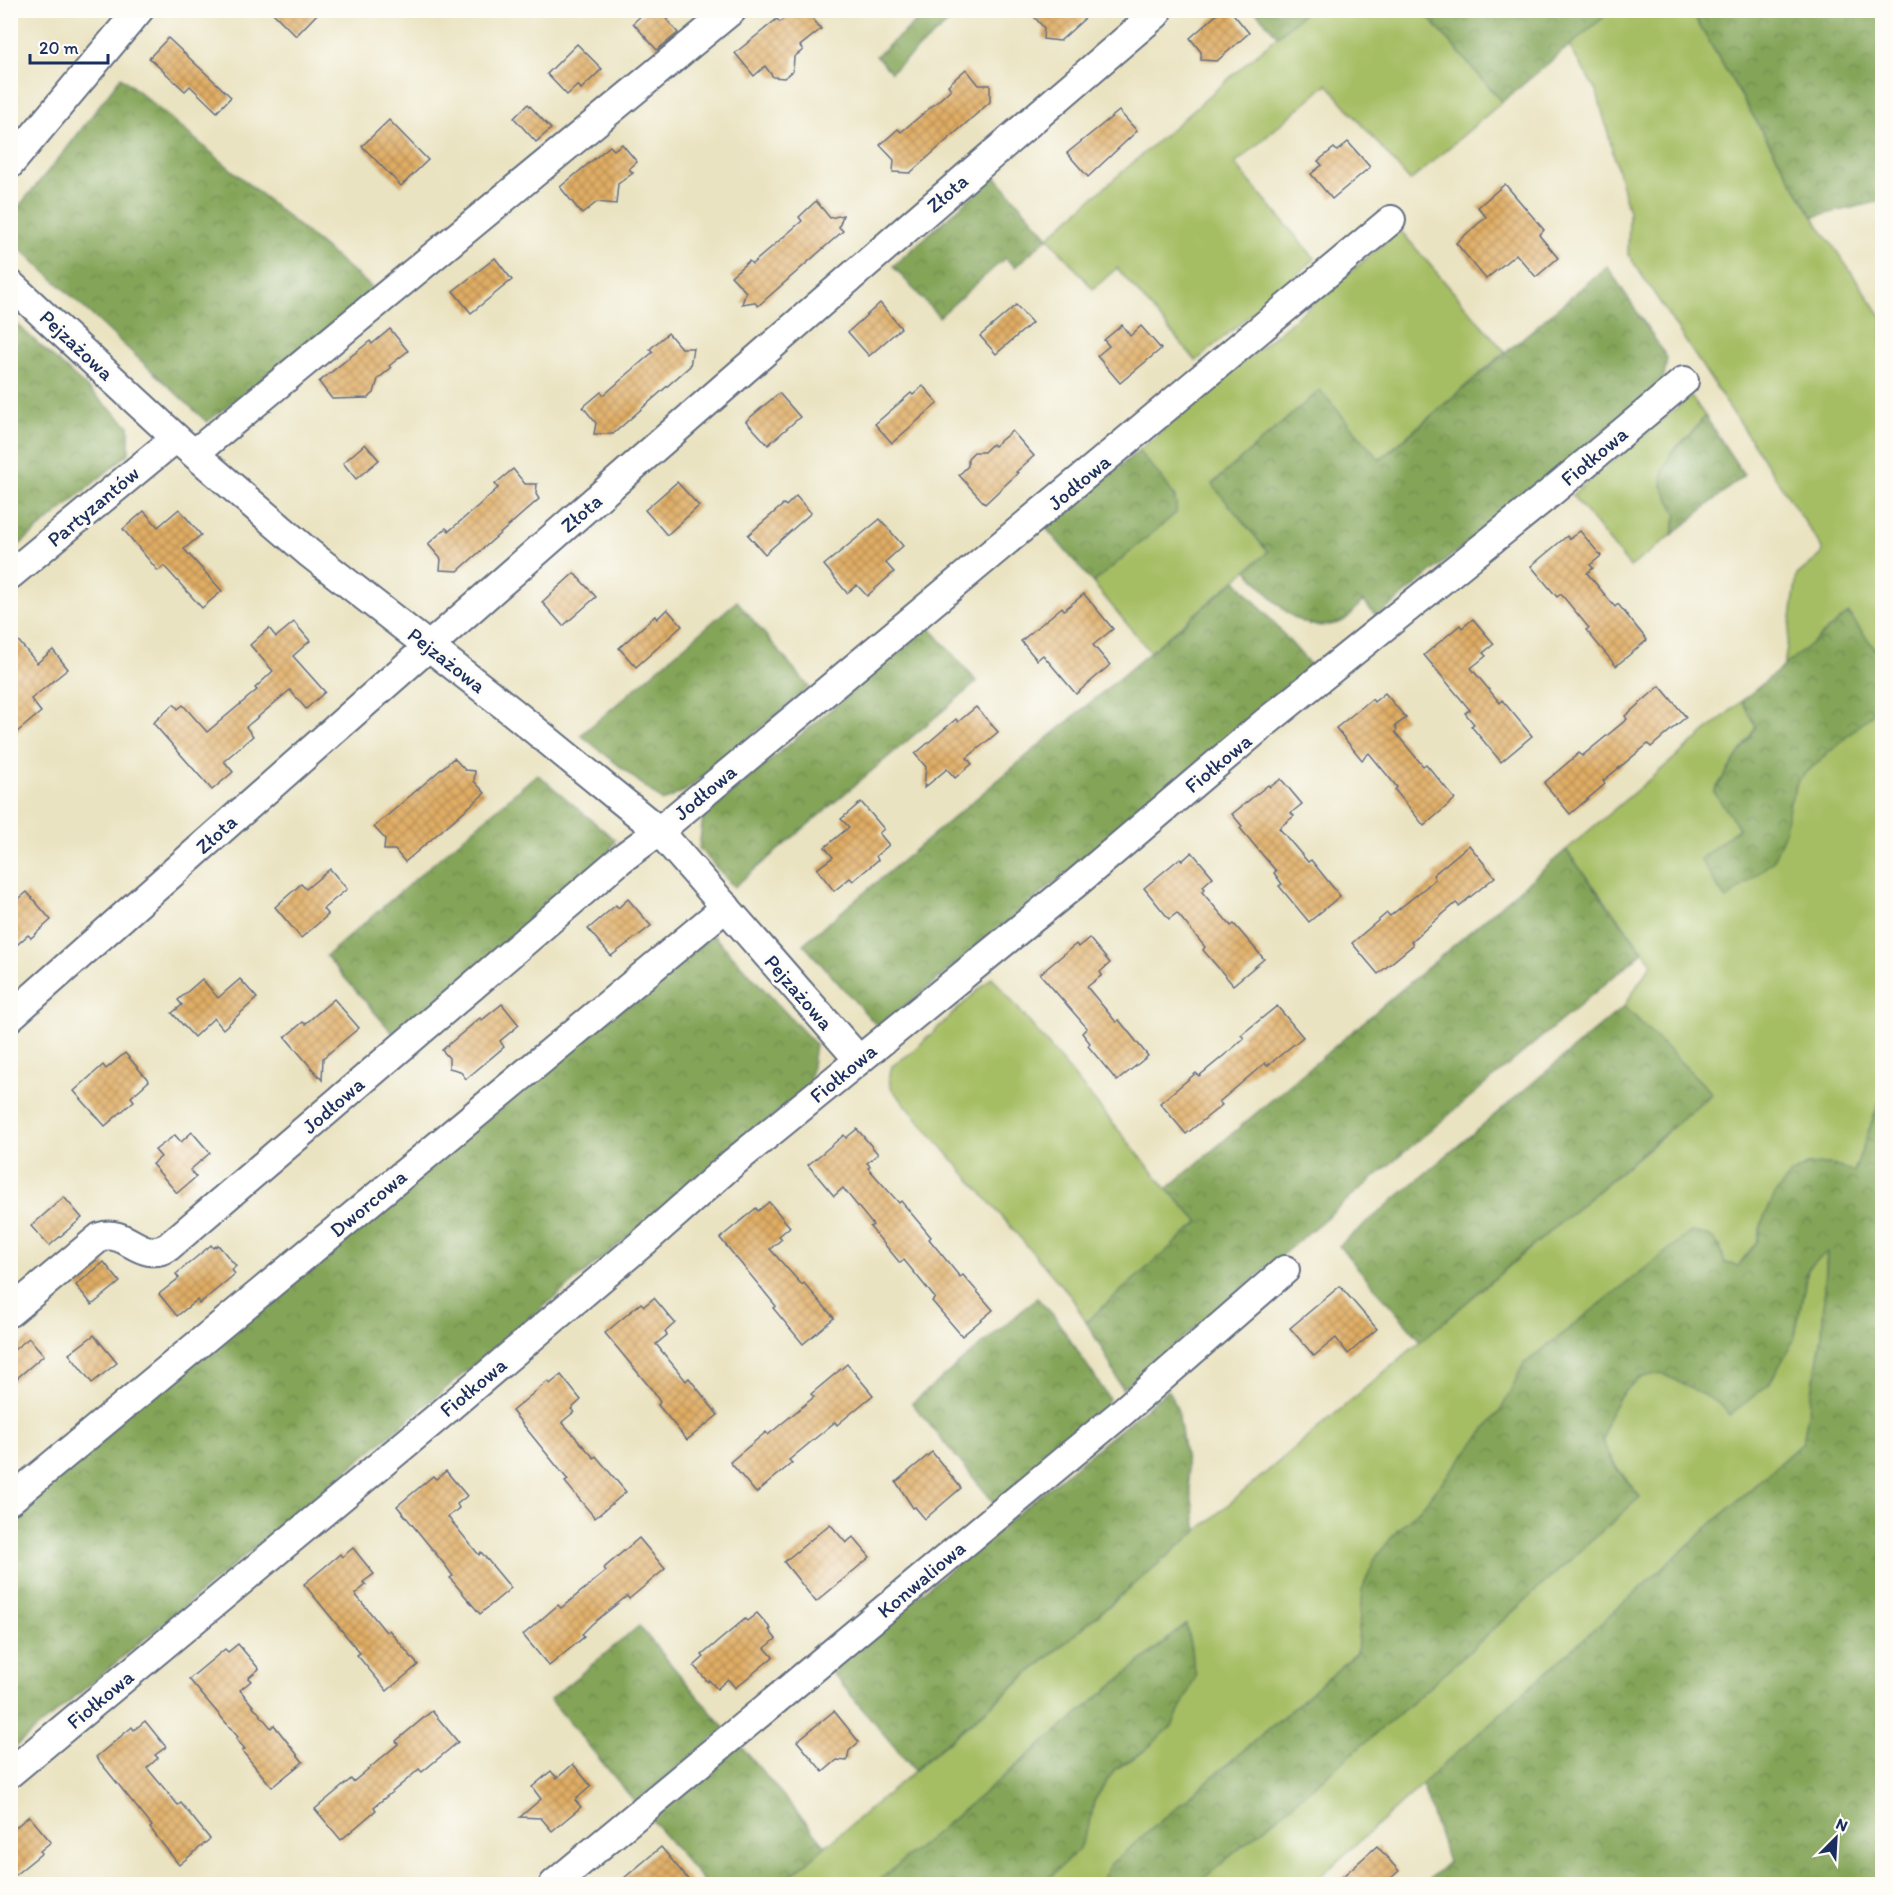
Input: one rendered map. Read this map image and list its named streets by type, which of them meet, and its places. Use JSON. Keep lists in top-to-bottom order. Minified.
{"streets":{"street":["Złota","Pejzażowa","Fiołkowa","Jodłowa","Partyzantów","Dworcowa","Konwaliowa"]},"crossings":[["Złota","Pejzażowa"],["Pejzażowa","Fiołkowa"],["Pejzażowa","Jodłowa"],["Pejzażowa","Partyzantów"],["Pejzażowa","Dworcowa"]],"scale_bar":"20 m","north":"top right"}
